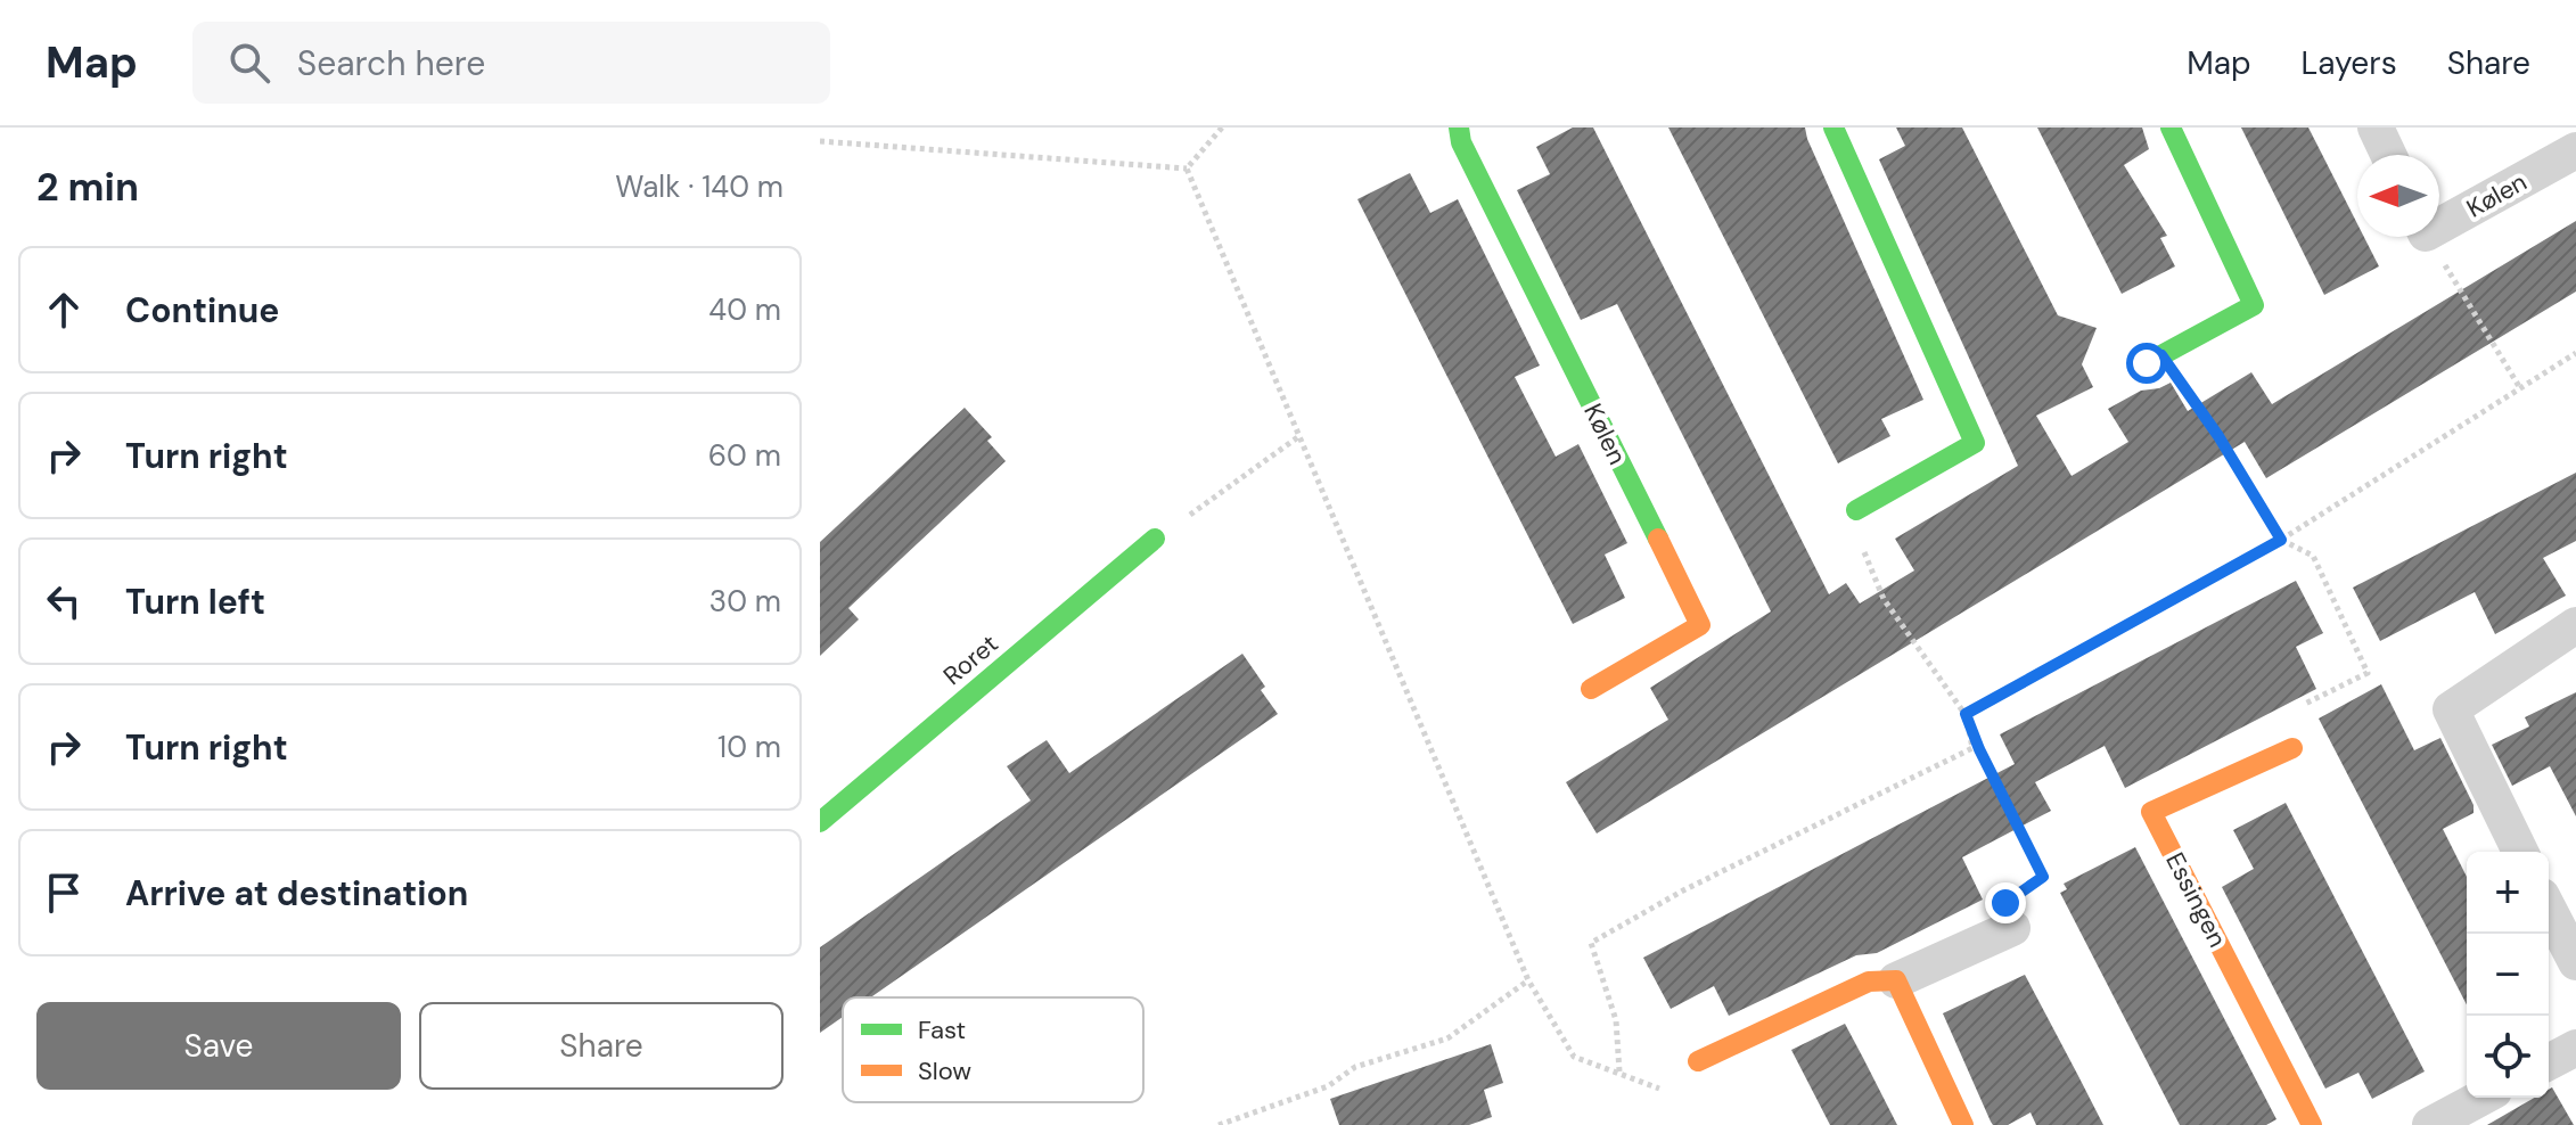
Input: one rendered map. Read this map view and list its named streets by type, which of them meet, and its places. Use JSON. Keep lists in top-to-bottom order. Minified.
{"streets":{"street":["Kølen","Roret","Essingen"]},"legend":["Fast","Slow"],"north":"left","page":{"header":"Map","search":"Search here","nav":["Map","Layers","Share"],"heading":["2 min","Walk · 140 m"],"list":[["Continue","40 m"],["Turn right","60 m"],["Turn left","30 m"],["Turn right","10 m"],"Arrive at destination"],"map_buttons":["+","−"],"buttons":["Save","Share"]}}
